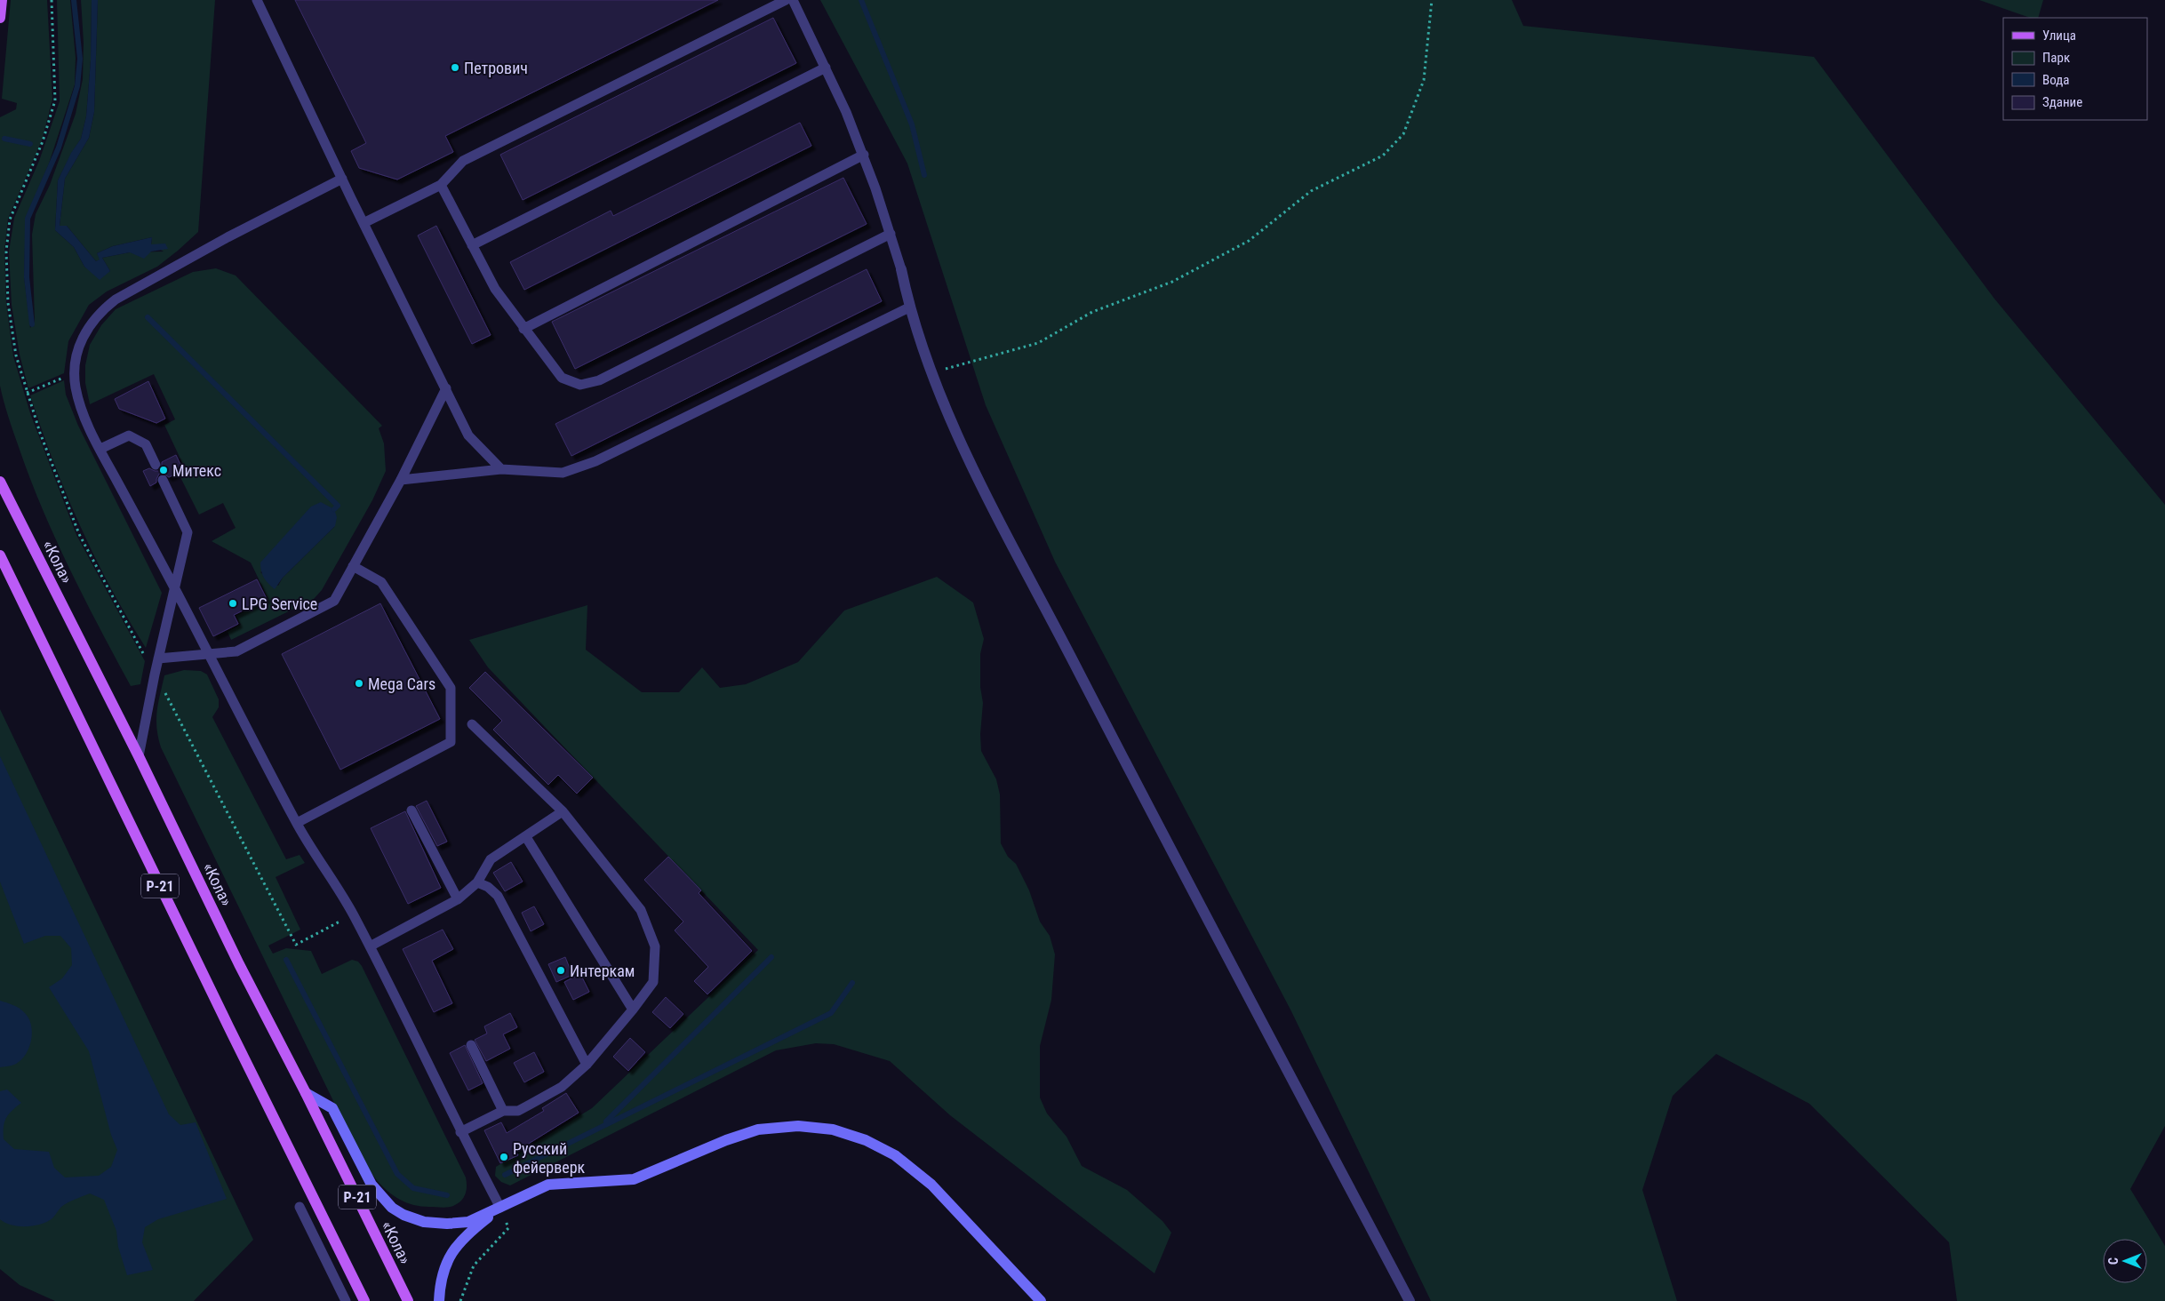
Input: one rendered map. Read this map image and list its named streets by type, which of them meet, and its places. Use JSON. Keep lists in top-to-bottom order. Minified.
{"streets":{"main road":["«Кола»","Р-21"]},"places":["Петрович","Митекс","LPG Service","Mega Cars","Интеркам","Русский фейерверк"],"legend":["Улица","Парк","Вода","Здание"],"north":"left"}
